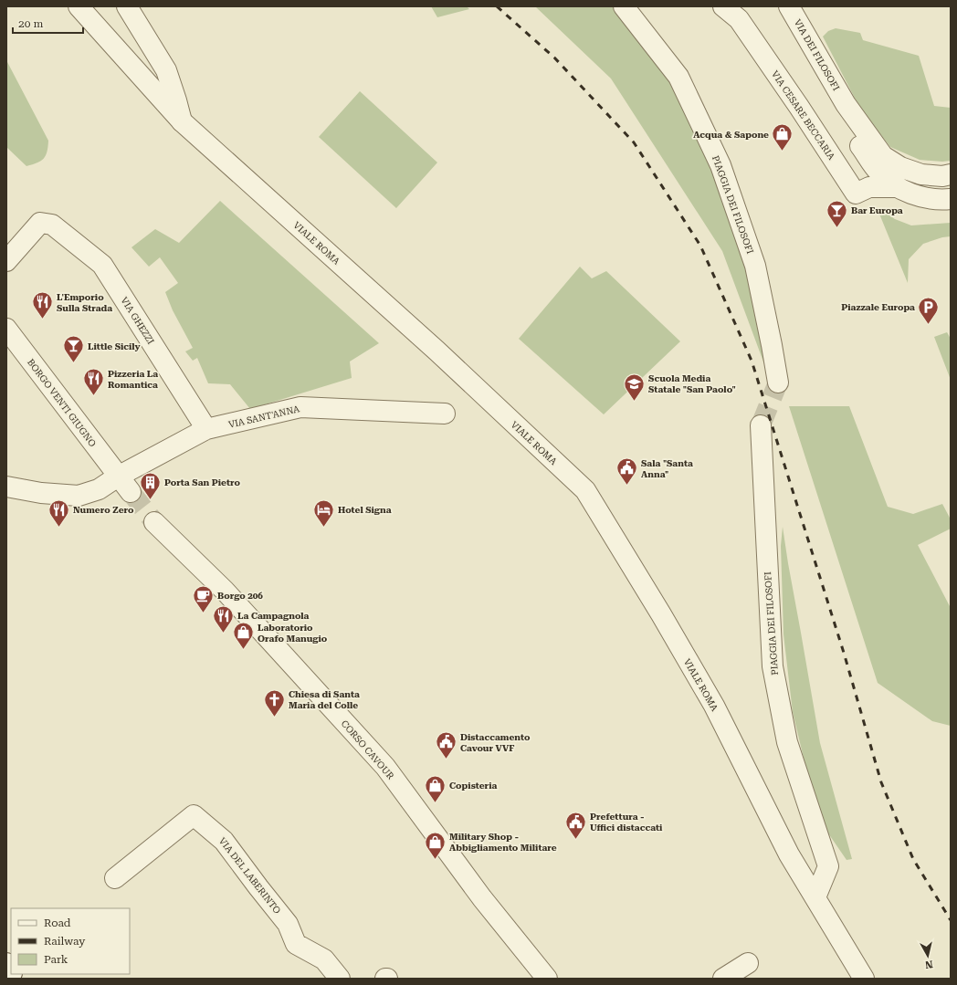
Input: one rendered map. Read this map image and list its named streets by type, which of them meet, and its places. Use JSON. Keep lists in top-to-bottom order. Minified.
{"streets":{"street":["VIA DEI FILOSOFI","VIA CESARE BECCARIA","PIAGGIA DEI FILOSOFI","VIALE ROMA","VIA GHEZZI","BORGO VENTI GIUGNO","VIA SANT'ANNA","CORSO CAVOUR","VIA DEL LABERINTO"]},"crossings":[["VIA DEI FILOSOFI","VIA CESARE BECCARIA"],["PIAGGIA DEI FILOSOFI","VIALE ROMA"],["VIA GHEZZI","VIA SANT'ANNA"],["BORGO VENTI GIUGNO","VIA SANT'ANNA"]],"places":{"shop":["Acqua & Sapone","Laboratorio Orafo Manugio","Copisteria","Military Shop - Abbigliamento Militare"],"bar":["Bar Europa","Little Sicily"],"restaurant":["L'Emporio Sulla Strada","Pizzeria La Romantica","Numero Zero","La Campagnola"],"parking":["Piazzale Europa"],"school or university":["Scuola Media Statale \"San Paolo\""],"public building":["Sala \"Santa Anna\"","Distaccamento Cavour VVF","Prefettura - Uffici distaccati"],"building":["Porta San Pietro"],"hotel":["Hotel Signa"],"cafe":["Borgo 206"],"church":["Chiesa di Santa Maria del Colle"]},"legend":["Road","Railway","Park"],"scale_bar":"20 m","north":"bottom"}
